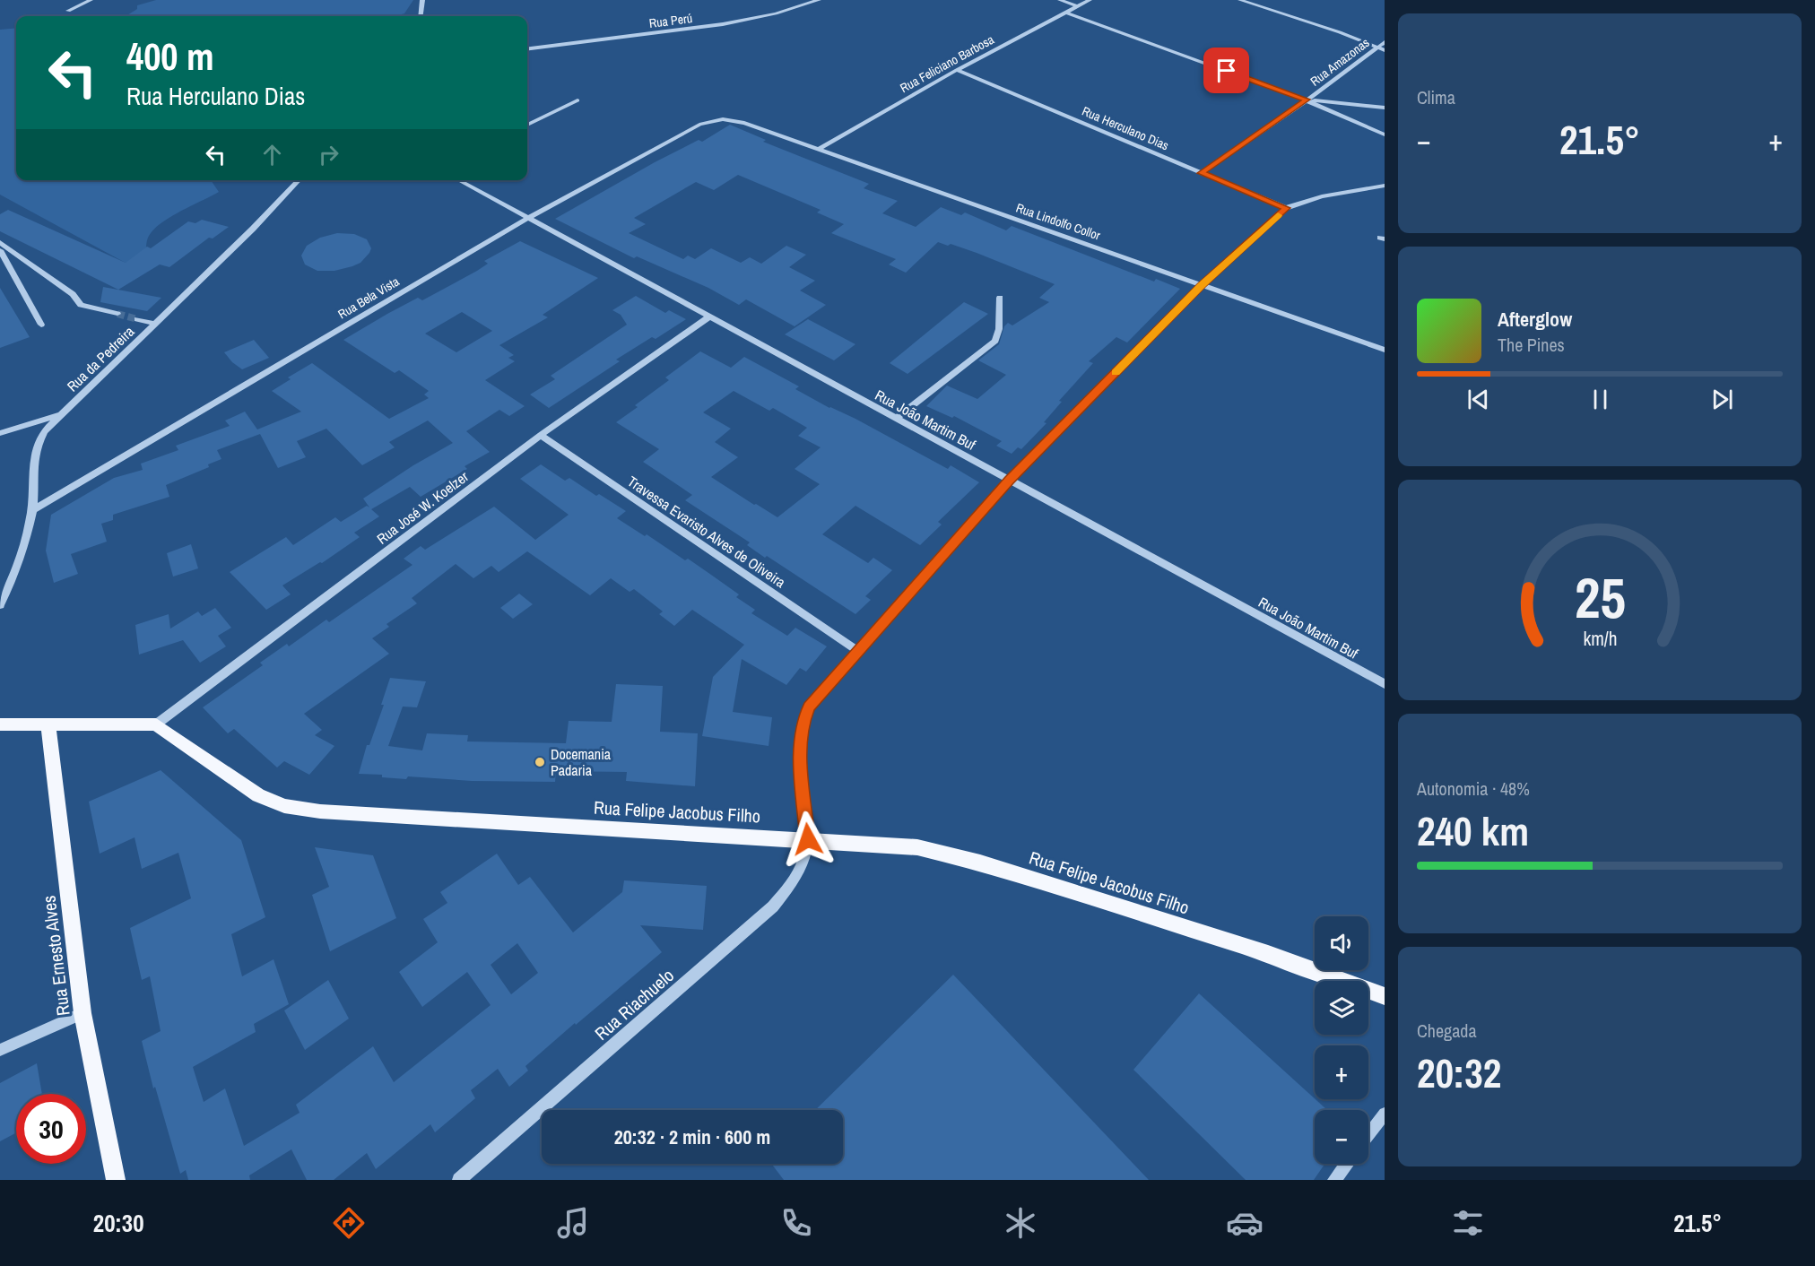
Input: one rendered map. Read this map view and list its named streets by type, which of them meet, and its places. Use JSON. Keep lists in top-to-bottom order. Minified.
{"streets":{"main road":["Rua Felipe Jacobus Filho","Rua Ernesto Alves"],"street":["Rua Perú","Rua Amazonas","Rua Feliciano Barbosa","Rua Herculano Dias","Rua Lindolfo Collor","Rua Bela Vista","Rua da Pedreira","Rua João Martim Buf","Rua José W. Koelzer","Travessa Evaristo Alves de Oliveira","Rua Riachuelo"]},"crossings":[["Rua Amazonas","Rua Herculano Dias"],["Rua Feliciano Barbosa","Rua Herculano Dias"],["Rua Feliciano Barbosa","Rua Lindolfo Collor"],["Rua Lindolfo Collor","Rua Bela Vista"],["Rua Bela Vista","Rua da Pedreira"],["Rua Bela Vista","Rua João Martim Buf"],["Rua João Martim Buf","Rua José W. Koelzer"],["Rua José W. Koelzer","Travessa Evaristo Alves de Oliveira"],["Rua José W. Koelzer","Rua Felipe Jacobus Filho"],["Rua Felipe Jacobus Filho","Rua Riachuelo"]],"places":["Docemania Padaria"],"page":{"tile":["Clima",["Autonomia · 48%","240 km"],["Chegada","20:32"]],"turn":["400 m","Rua Herculano Dias"],"heat":["−","21.5°","+"],"song":["Afterglow","The Pines"],"map_buttons":["+","−"],"limit":"30","trip":"20:32 · 2 min · 600 m","tabs":["20:30","21.5°"],"gauge":["25","km/h"]}}
